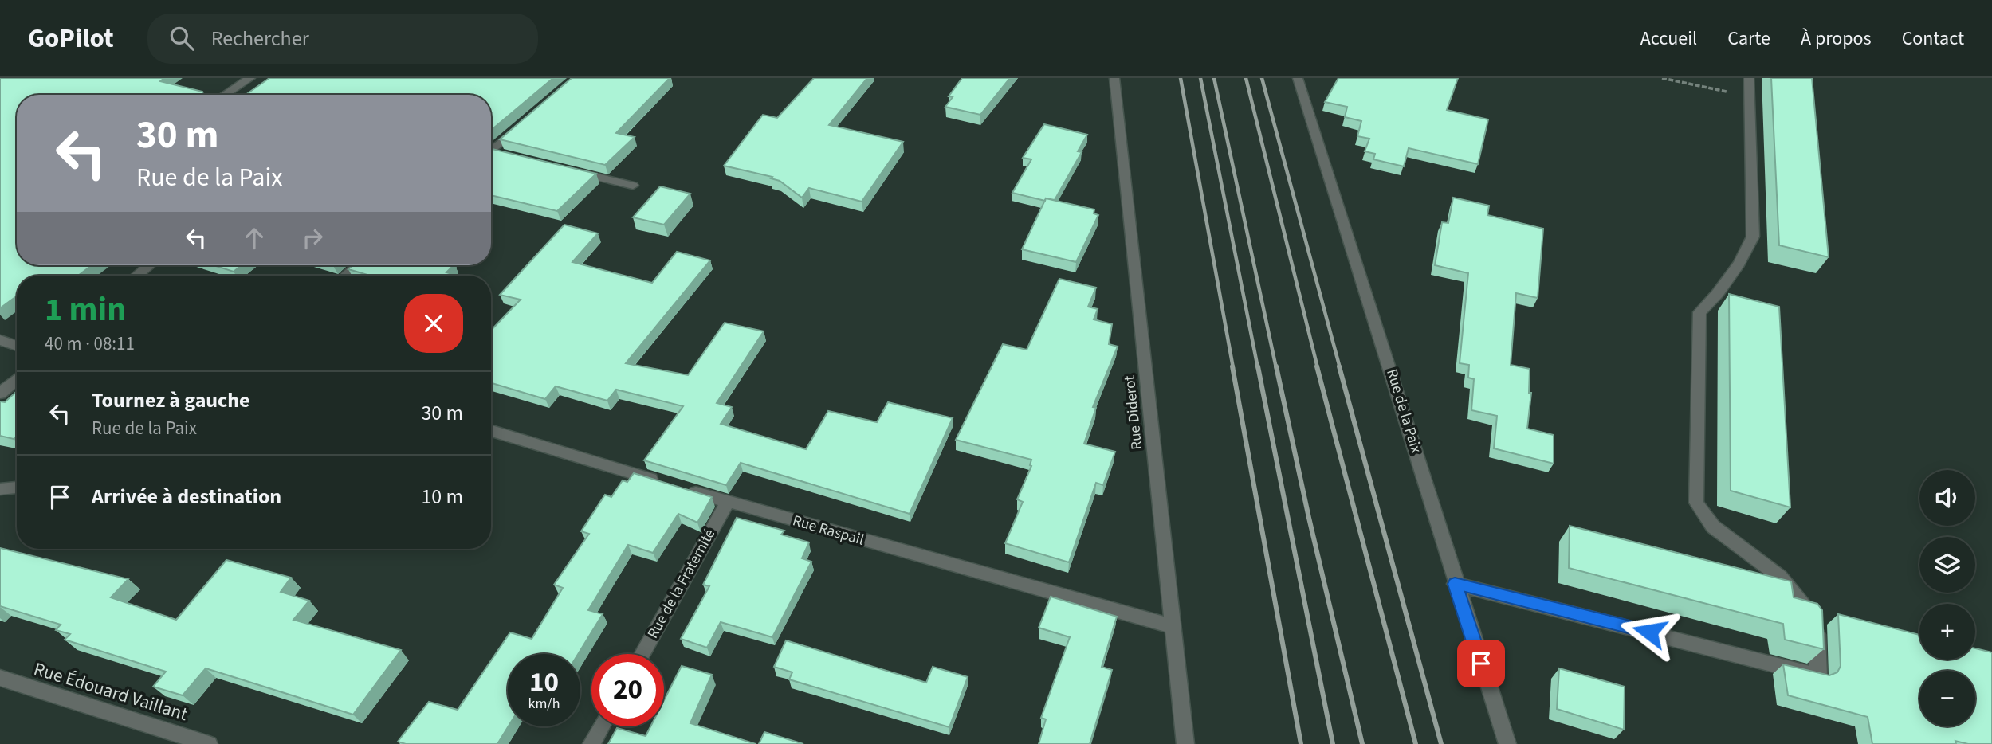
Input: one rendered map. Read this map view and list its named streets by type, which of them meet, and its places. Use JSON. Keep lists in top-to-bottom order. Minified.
{"streets":{"street":["Rue de la Paix","Rue Diderot","Rue Raspail","Rue de la Fraternité","Rue Édouard Vaillant"]},"crossings":[["Rue Diderot","Rue Raspail"],["Rue Raspail","Rue de la Fraternité"]],"page":{"header":"GoPilot","search":"Rechercher","nav":["Accueil","Carte","À propos","Contact"],"turn":["30 m","Rue de la Paix"],"heading":["1 min","40 m · 08:11"],"list":[{"name":"Tournez à gauche","note":"Rue de la Paix","value":"30 m"},{"name":"Arrivée à destination","value":"10 m"}],"map_buttons":["+","−"],"speed":"10 km/h","limit":"20"}}
